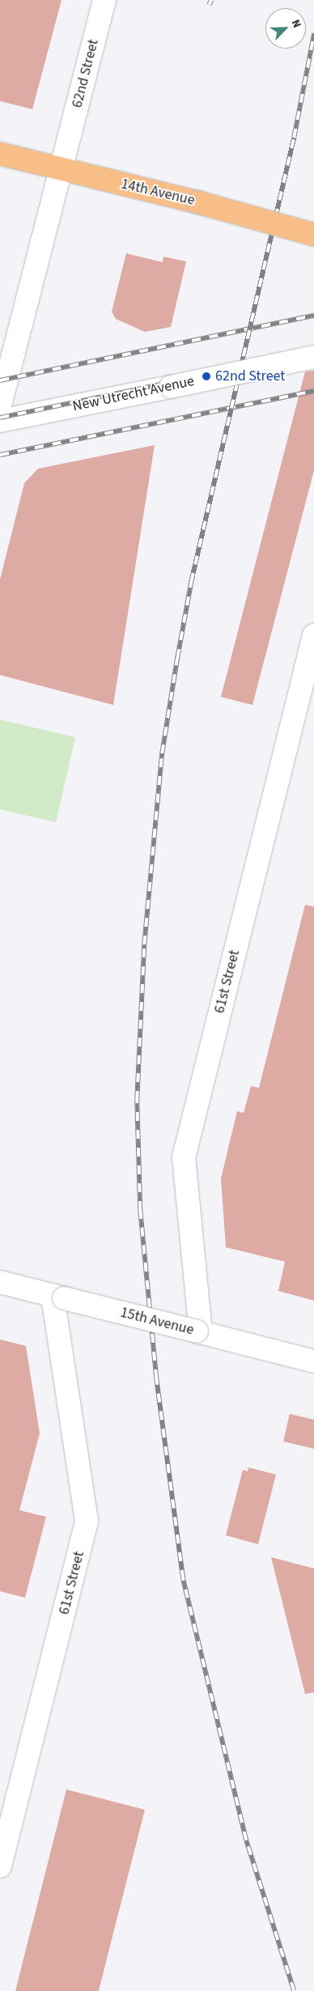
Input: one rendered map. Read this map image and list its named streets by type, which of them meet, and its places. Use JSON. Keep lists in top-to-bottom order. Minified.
{"streets":{"main road":["14th Avenue"],"street":["62nd Street","New Utrecht Avenue","61st Street","15th Avenue"]},"crossings":[["62nd Street","14th Avenue"],["61st Street","15th Avenue"]],"places":["62nd Street"],"north":"top right"}
